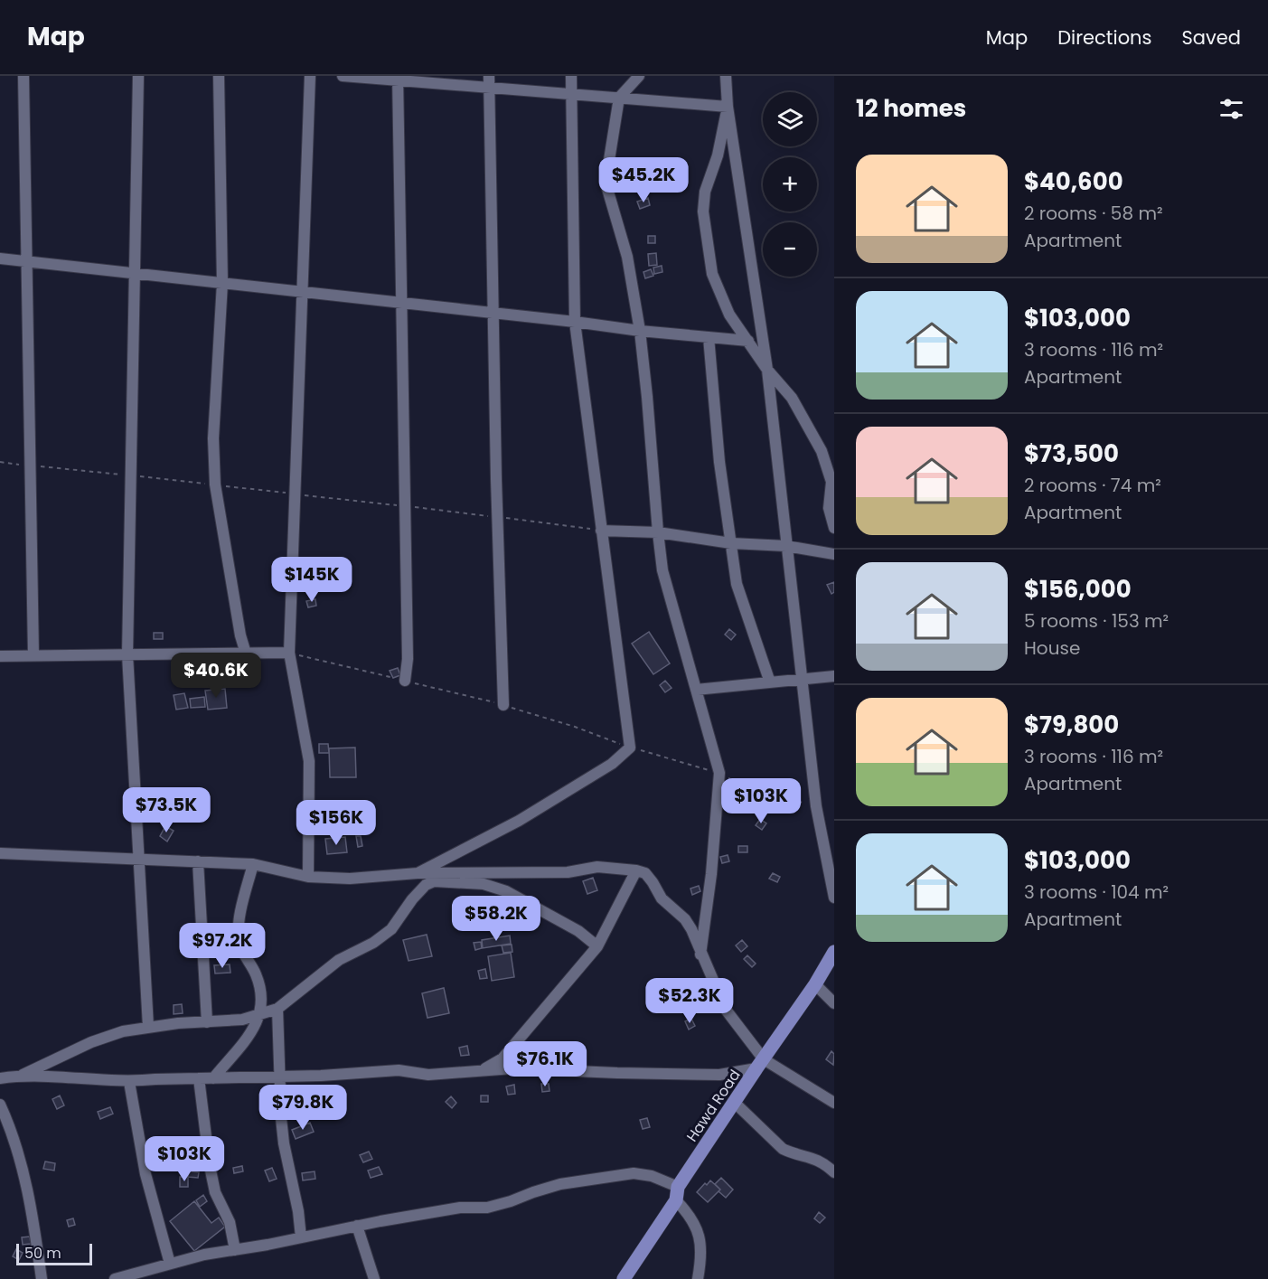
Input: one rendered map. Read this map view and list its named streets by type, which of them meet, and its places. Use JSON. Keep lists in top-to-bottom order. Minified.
{"streets":{"main road":["Hawd Road"]},"scale_bar":"50 m","page":{"header":"Map","nav":["Map","Directions","Saved"],"heading":"12 homes","map_buttons":["+","−"],"list":[{"name":"$40,600","note":"2 rooms · 58 m² · Apartment"},{"name":"$103,000","note":"3 rooms · 116 m² · Apartment"},{"name":"$73,500","note":"2 rooms · 74 m² · Apartment"},{"name":"$156,000","note":"5 rooms · 153 m² · House"},{"name":"$79,800","note":"3 rooms · 116 m² · Apartment"},{"name":"$103,000","note":"3 rooms · 104 m² · Apartment"}],"price":["$45.2K","$145K","$40.6K","$103K","$73.5K","$156K","$58.2K","$97.2K","$52.3K","$76.1K","$79.8K","$103K"],"scale":"50 m"}}
